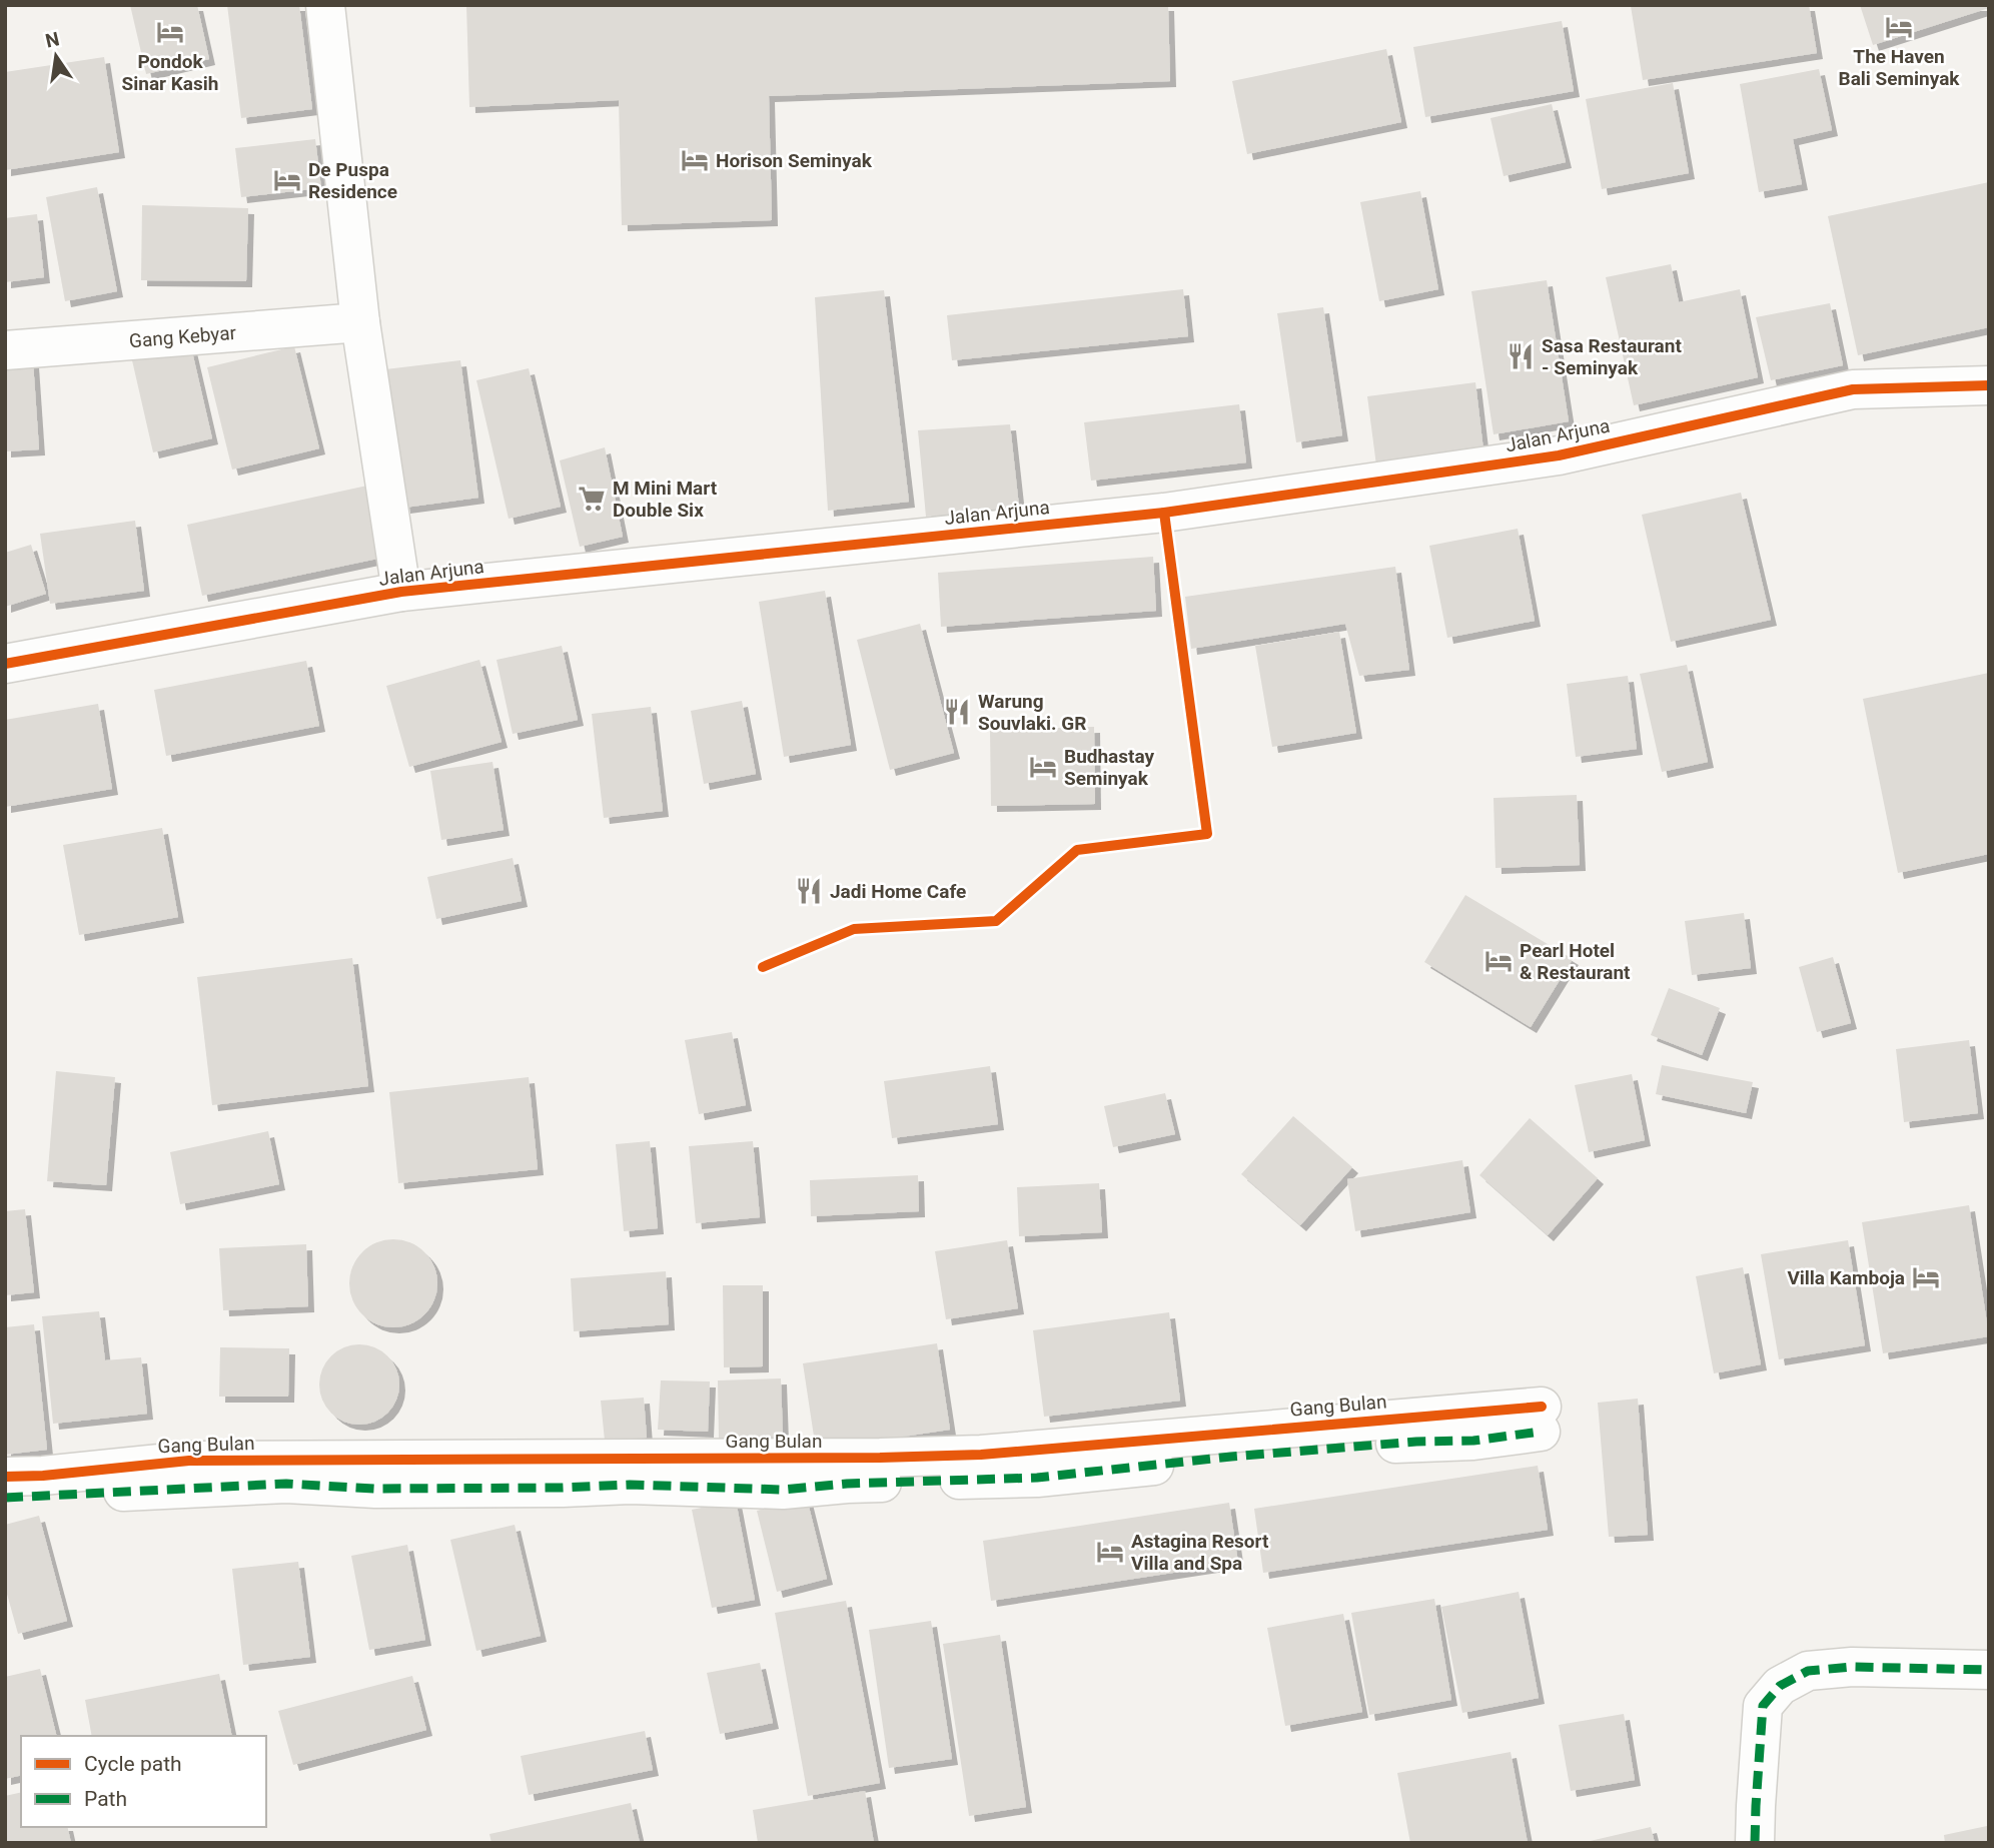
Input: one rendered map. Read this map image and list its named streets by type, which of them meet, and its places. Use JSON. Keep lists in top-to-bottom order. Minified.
{"streets":{"street":["Gang Kebyar","Jalan Arjuna","Gang Bulan"]},"places":{"hotel":["The Haven Bali Seminyak","Pondok Sinar Kasih","Horison Seminyak","De Puspa Residence","Budhastay Seminyak","Pearl Hotel & Restaurant","Villa Kamboja","Astagina Resort Villa and Spa"],"restaurant":["Sasa Restaurant - Seminyak","Warung Souvlaki. GR","Jadi Home Cafe"],"supermarket":["M Mini Mart Double Six"]},"legend":["Cycle path","Path"],"north":"top"}
